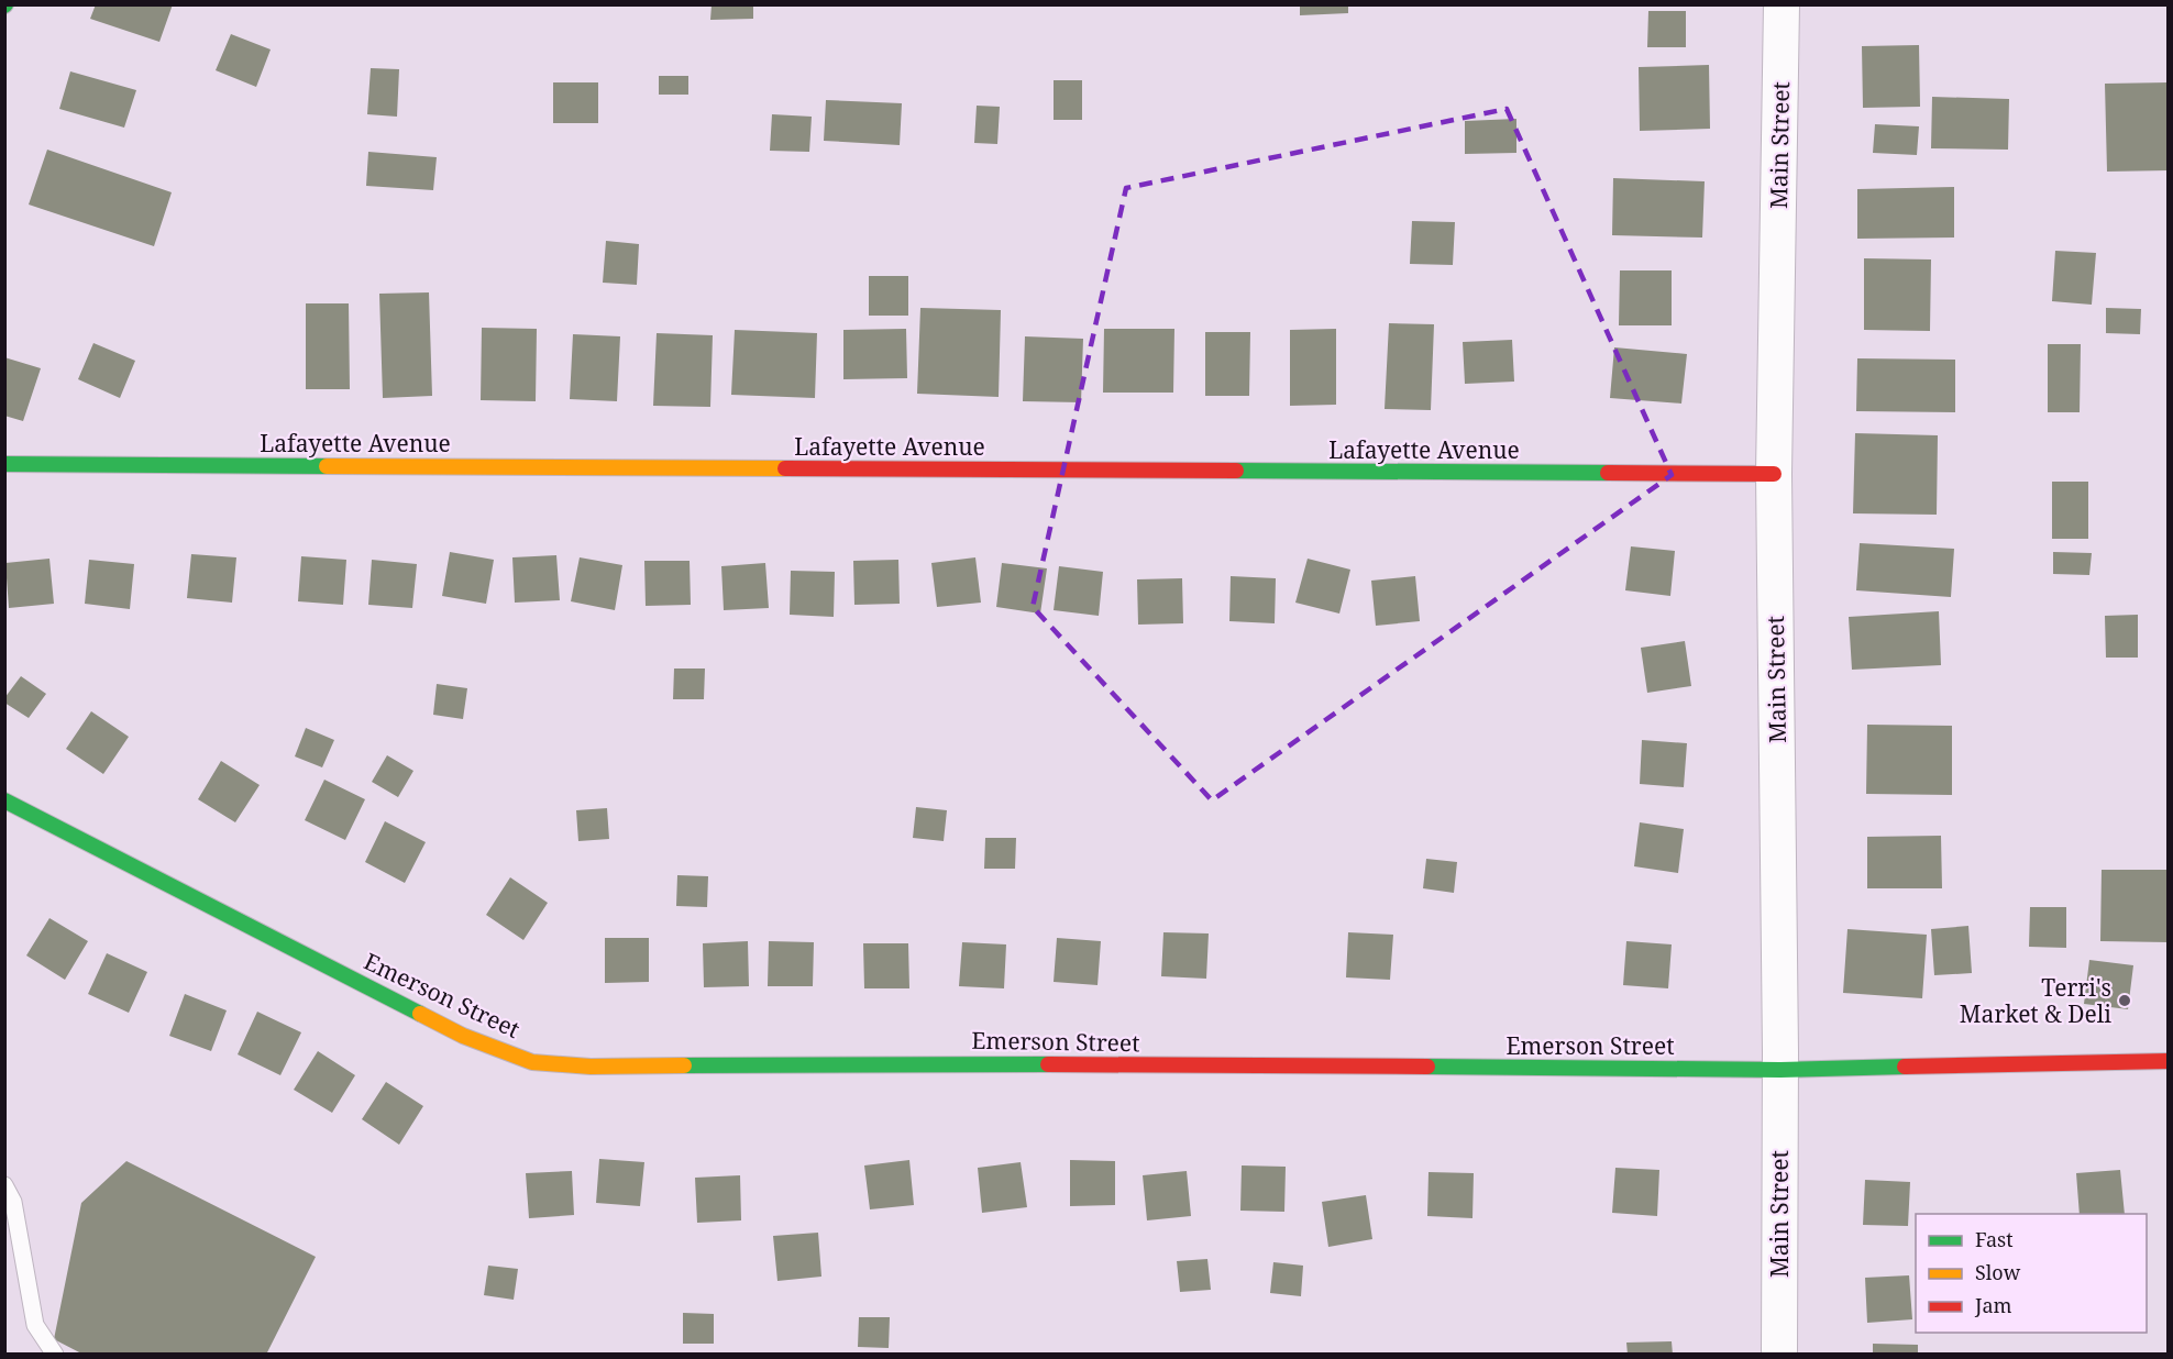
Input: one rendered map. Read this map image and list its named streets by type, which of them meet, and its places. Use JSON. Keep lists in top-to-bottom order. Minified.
{"streets":{"street":["Main Street","Lafayette Avenue","Emerson Street"]},"crossings":[["Main Street","Lafayette Avenue"],["Main Street","Emerson Street"]],"places":["Terri's Market & Deli"],"legend":["Fast","Slow","Jam"]}
